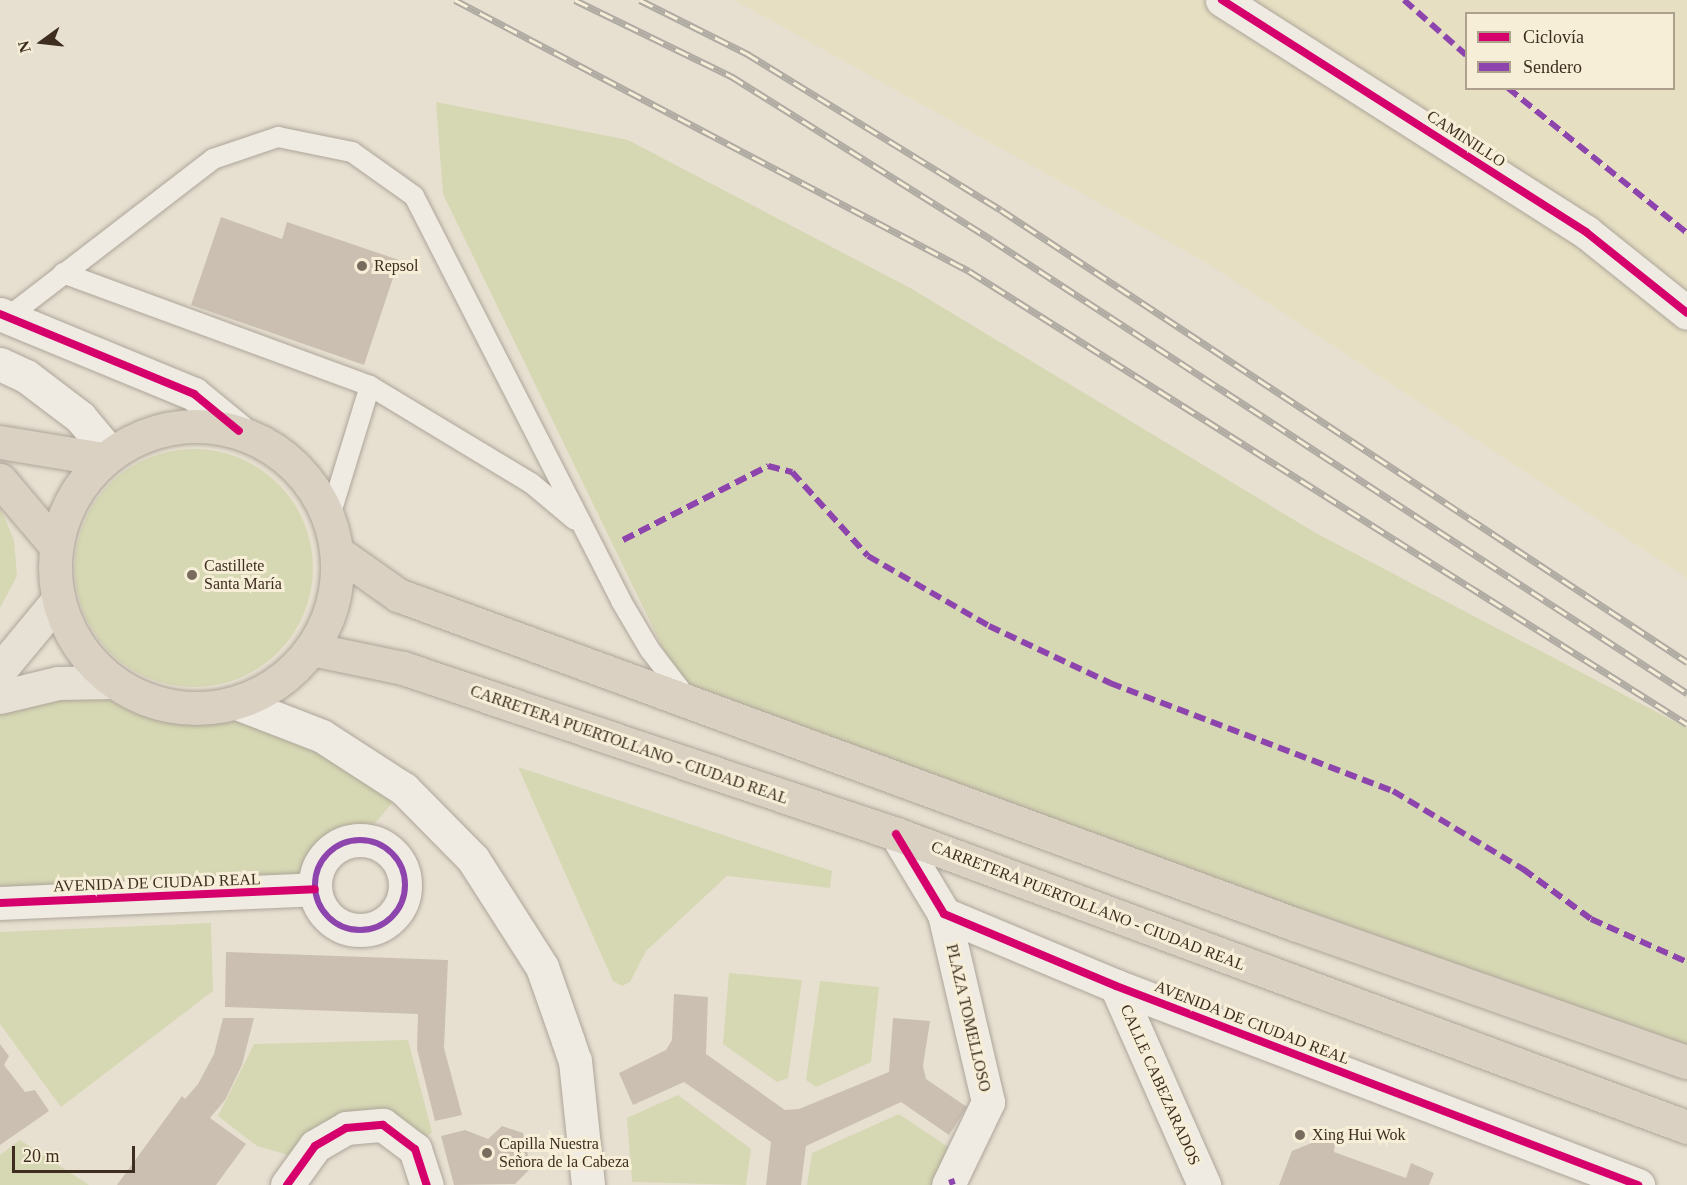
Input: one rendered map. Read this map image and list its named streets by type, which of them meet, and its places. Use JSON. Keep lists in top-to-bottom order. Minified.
{"streets":{"highway":["CARRETERA PUERTOLLANO - CIUDAD REAL"],"street":["CAMINILLO","AVENIDA DE CIUDAD REAL","PLAZA TOMELLOSO","CALLE CABEZARADOS"]},"crossings":[["AVENIDA DE CIUDAD REAL","PLAZA TOMELLOSO"],["AVENIDA DE CIUDAD REAL","CALLE CABEZARADOS"]],"places":["Repsol","Castillete Santa María","Xing Hui Wok","Capilla Nuestra Señora de la Cabeza"],"legend":["Ciclovía","Sendero"],"scale_bar":"20 m","north":"left"}
